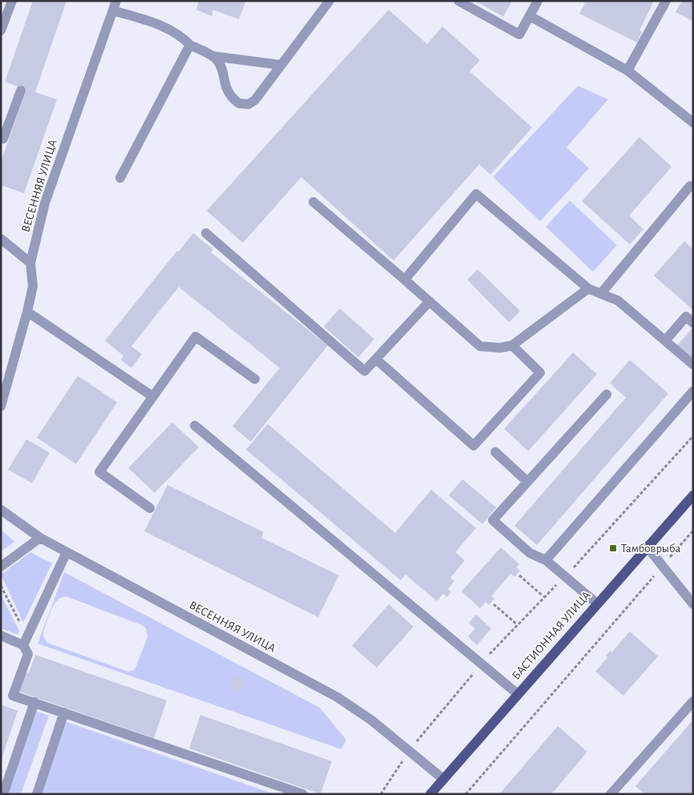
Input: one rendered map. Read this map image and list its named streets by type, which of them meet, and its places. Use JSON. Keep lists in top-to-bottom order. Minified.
{"streets":{"main road":["БАСТИОННАЯ УЛИЦА"],"street":["ВЕСЕННЯЯ УЛИЦА"]},"crossings":[["ВЕСЕННЯЯ УЛИЦА","БАСТИОННАЯ УЛИЦА"]],"places":{"transit":["Тамбоврыба"]}}
